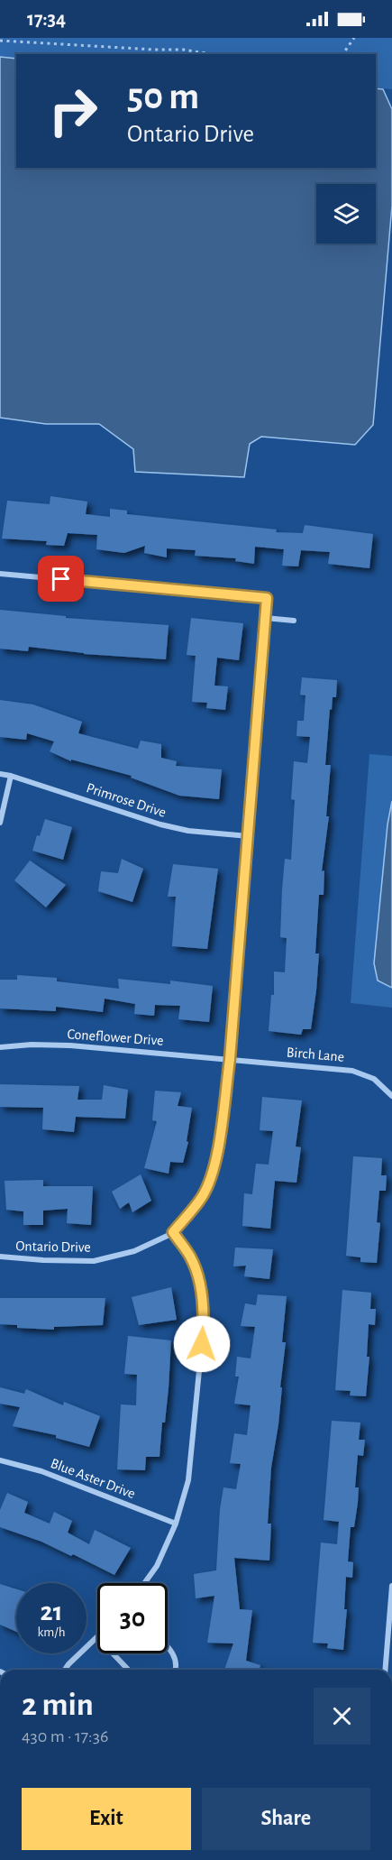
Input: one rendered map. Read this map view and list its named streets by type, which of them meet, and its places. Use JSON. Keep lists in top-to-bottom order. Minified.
{"streets":{"street":["Primrose Drive","Coneflower Drive","Birch Lane","Ontario Drive","Blue Aster Drive"]},"crossings":[["Primrose Drive","Ontario Drive"],["Coneflower Drive","Birch Lane"],["Coneflower Drive","Ontario Drive"],["Birch Lane","Ontario Drive"]],"page":{"status":"17:34","turn":["50 m","Ontario Drive"],"speed":"21 km/h","limit":"30","heading":["2 min","430 m · 17:36"],"buttons":["Exit","Share"]}}
